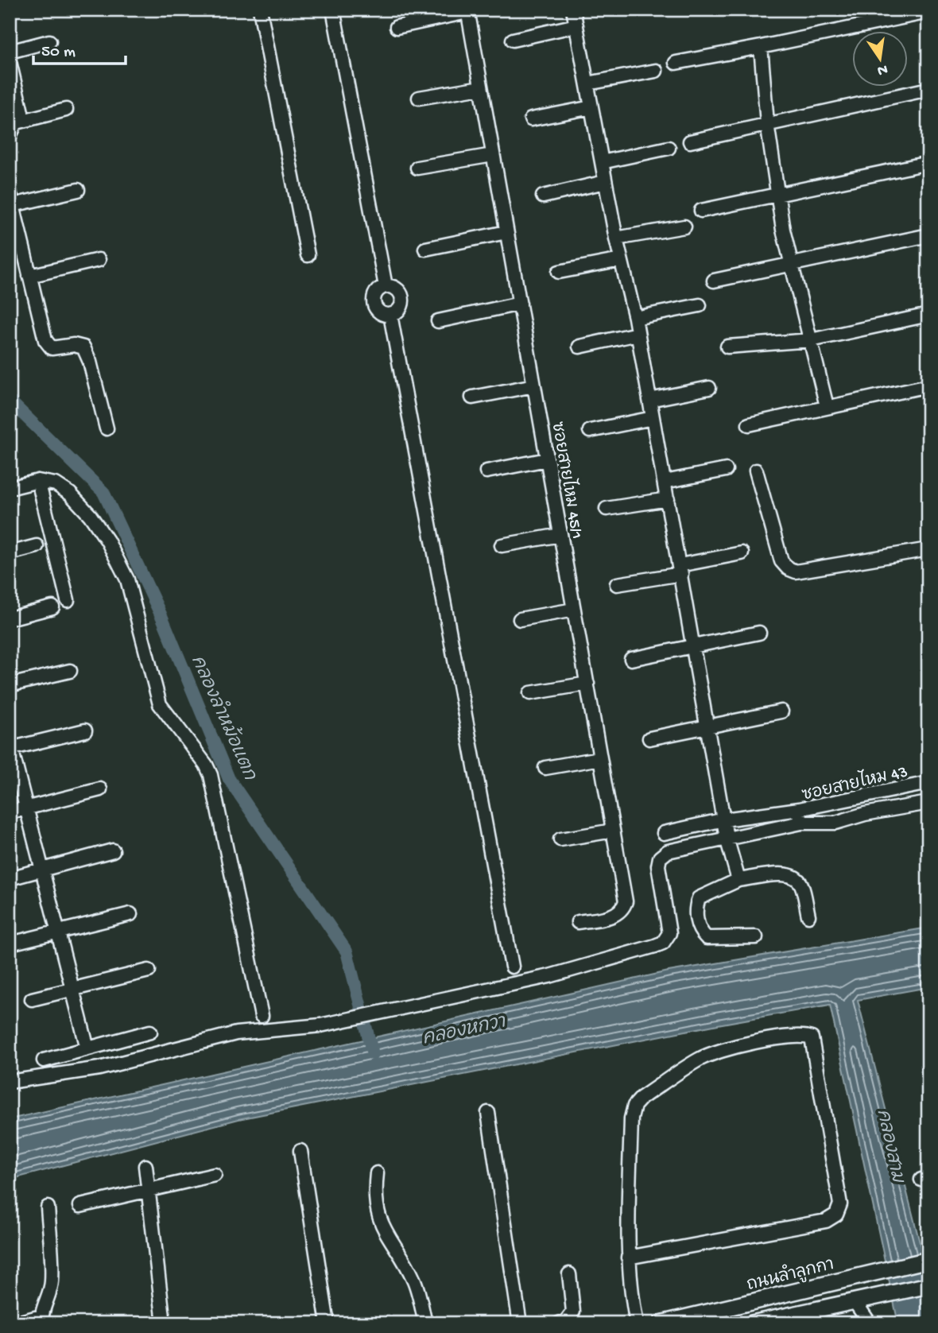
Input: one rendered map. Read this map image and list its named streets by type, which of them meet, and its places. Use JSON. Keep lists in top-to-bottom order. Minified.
{"streets":{"main road":["ถนนลำลูกกา"],"street":["ซอยสายไหม 45/1","ซอยสายไหม 43"]},"water":["คลองลำหม้อแตก","คลองหกวา","คลองสาม"],"scale_bar":"50 m","north":"bottom"}
